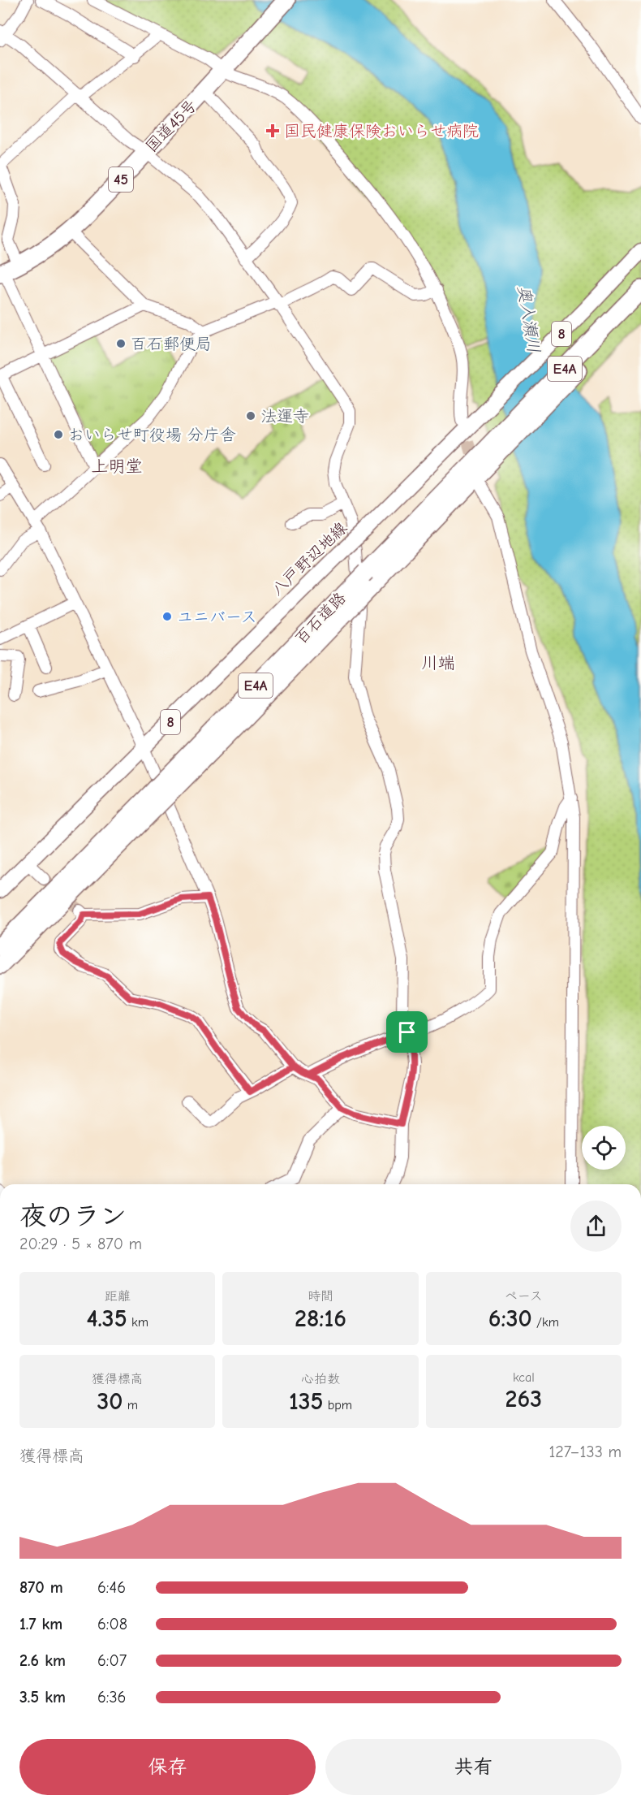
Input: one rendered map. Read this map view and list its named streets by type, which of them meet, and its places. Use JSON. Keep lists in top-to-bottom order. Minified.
{"streets":{"highway":["国道45号","45","E4A","百石道路"],"main road":["8","八戸野辺地線"]},"crossings":[["E4A","百石道路"]],"districts":["上明堂","川端"],"water":["奥入瀬川"],"places":{"health":["国民健康保険おいらせ病院"],"other":["百石郵便局","法運寺","おいらせ町役場 分庁舎","ユニバース"]},"page":{"heading":["夜のラン","20:29 · 5 × 870 m"],"stats":[["距離","4.35 km"],["時間","28:16"],["ペース","6:30 /km"],["獲得標高","30 m"],["心拍数","135 bpm"],["kcal","263"]],"chart":["獲得標高","127–133 m"],"list":[{"name":"870 m","note":"6:46"},{"name":"1.7 km","note":"6:08"},{"name":"2.6 km","note":"6:07"},{"name":"3.5 km","note":"6:36"}],"buttons":["保存","共有"]}}
